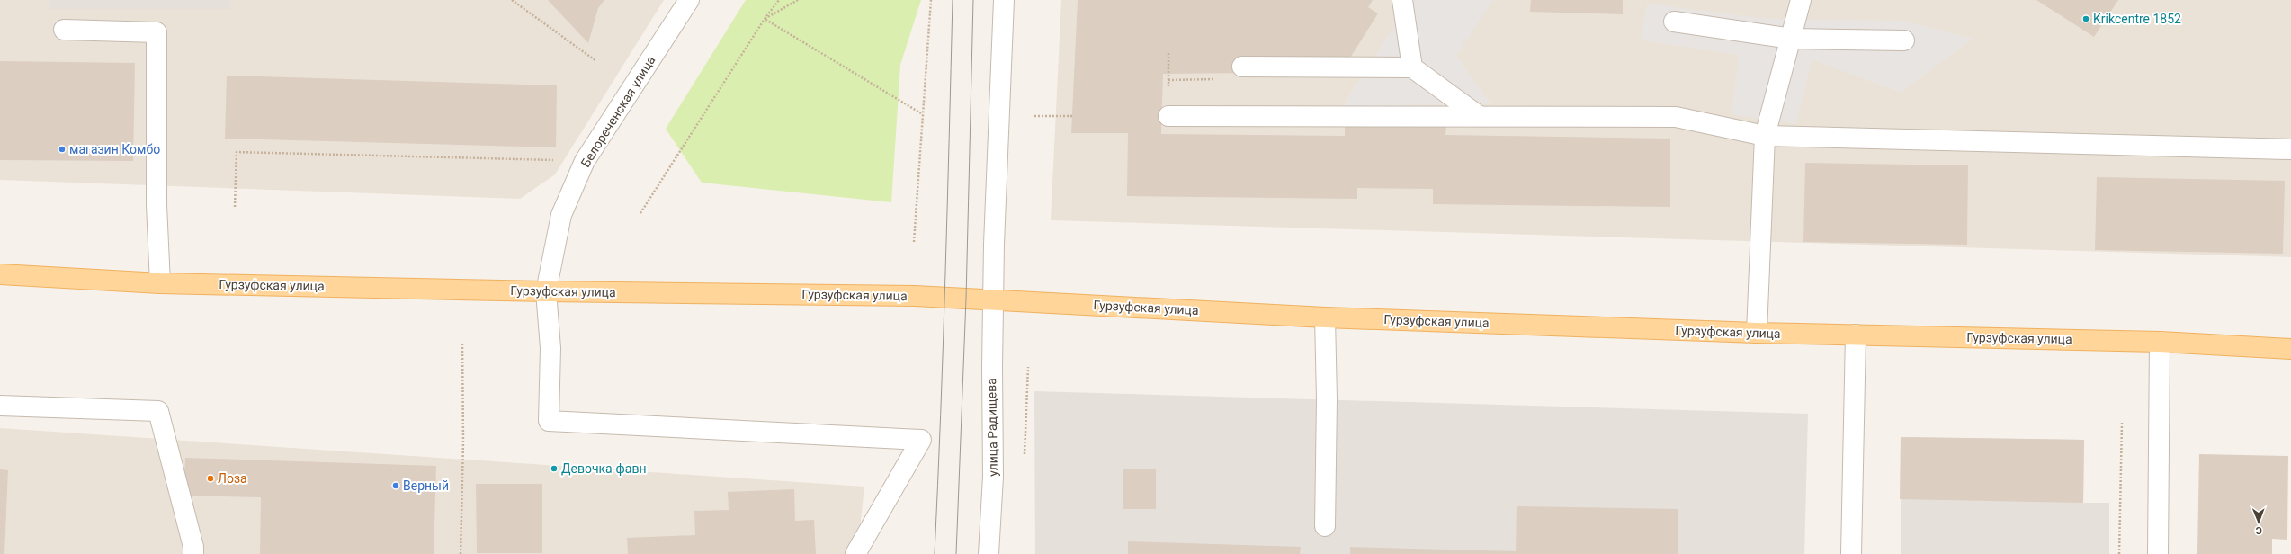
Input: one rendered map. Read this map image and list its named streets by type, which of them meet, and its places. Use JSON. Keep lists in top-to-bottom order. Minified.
{"streets":{"main road":["Гурзуфская улица"],"street":["Белореченская улица","улица Радищева"]},"crossings":[["Белореченская улица","Гурзуфская улица"],["Гурзуфская улица","улица Радищева"]],"places":["Krikcentre 1852","магазин Комбо","Девочка-фавн","Лоза","Верный"],"north":"bottom"}
